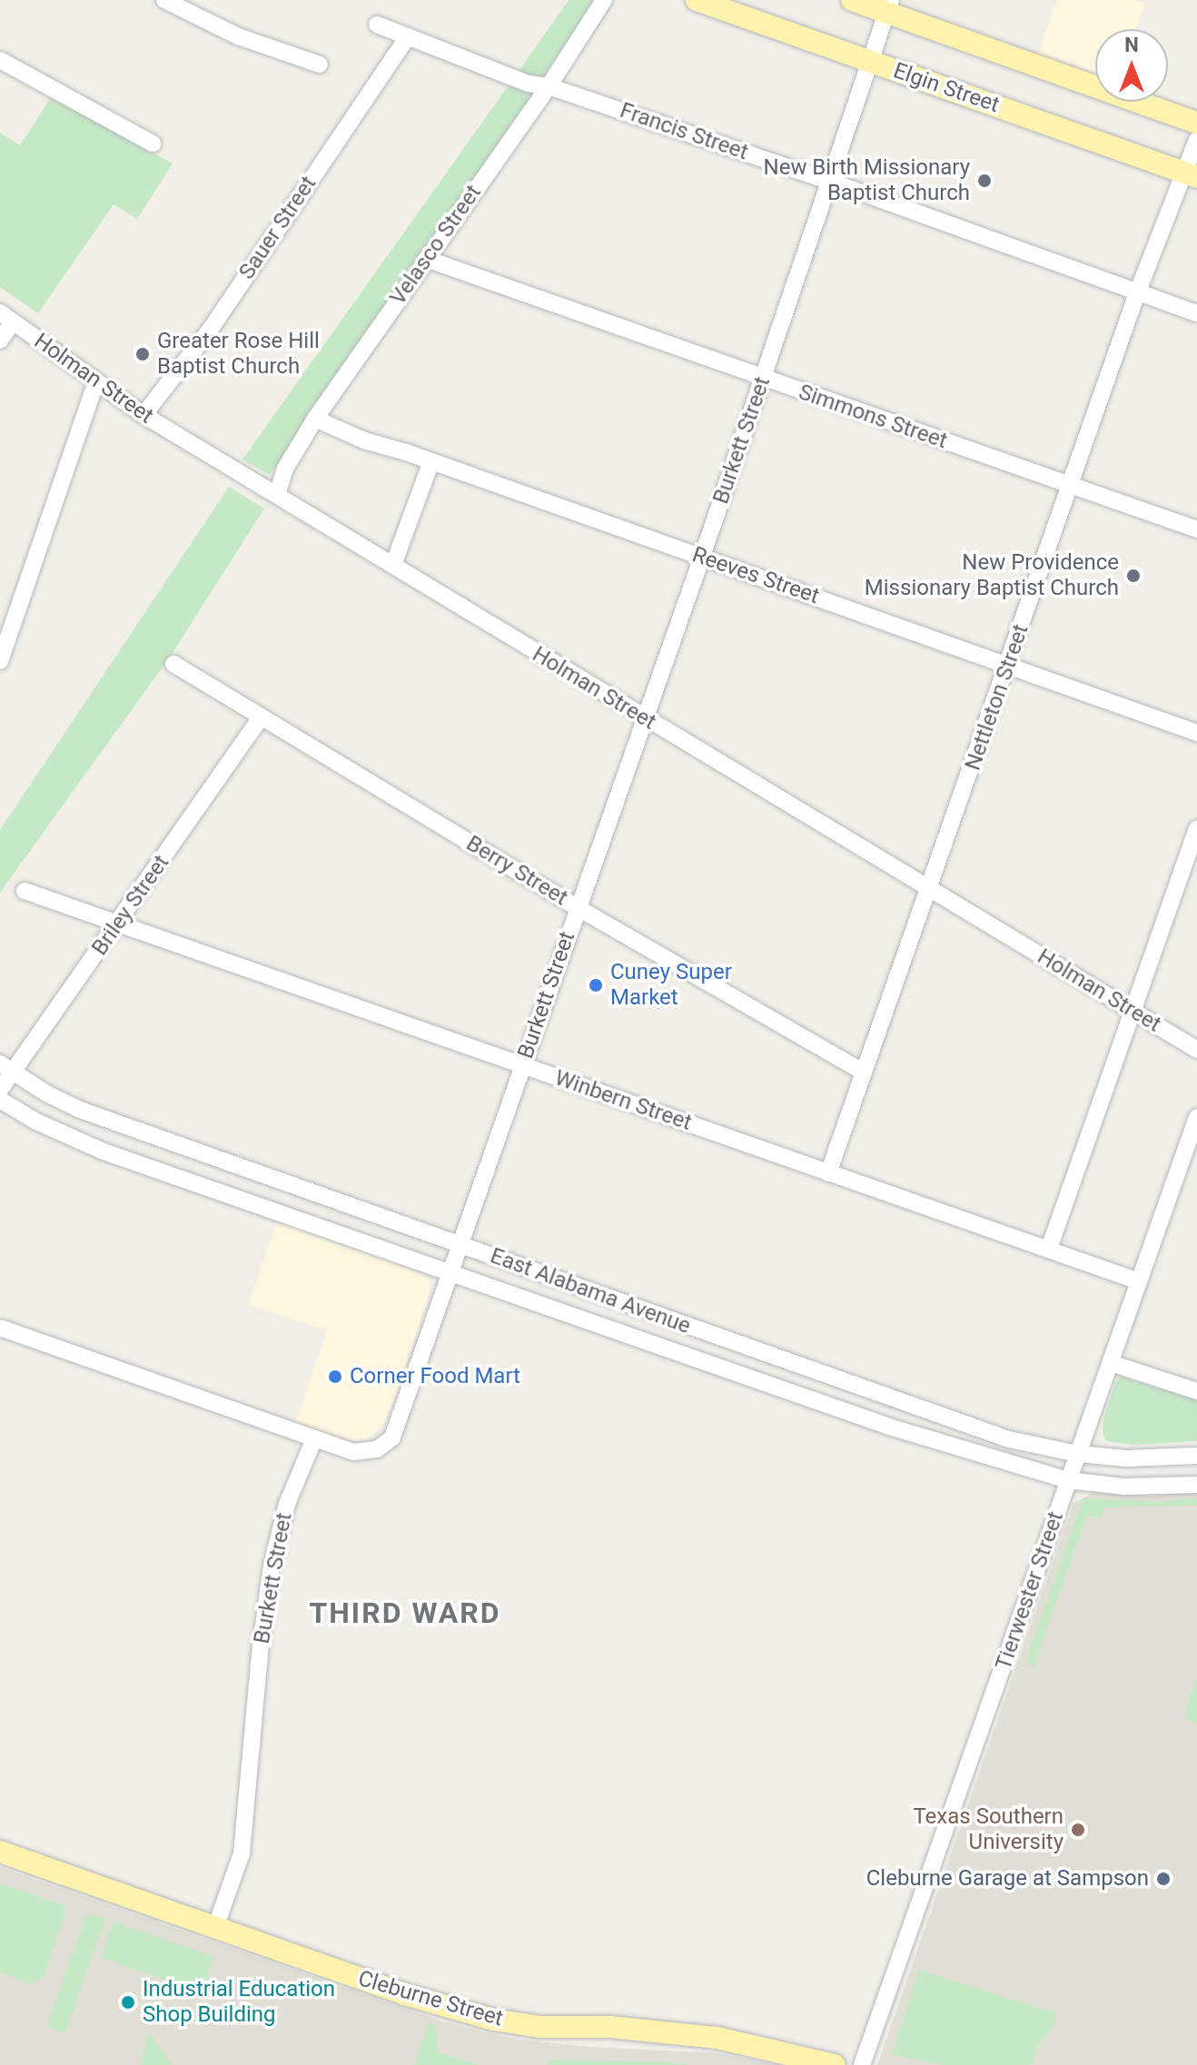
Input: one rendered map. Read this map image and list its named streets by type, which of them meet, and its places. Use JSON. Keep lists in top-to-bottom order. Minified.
{"streets":{"main road":["Elgin Street","Cleburne Street"],"street":["Francis Street","Sauer Street","Velasco Street","Holman Street","Simmons Street","Burkett Street","Reeves Street","Nettleton Street","Berry Street","Briley Street","Winbern Street","East Alabama Avenue","Tierwester Street"]},"crossings":[["Elgin Street","Burkett Street"],["Elgin Street","Nettleton Street"],["Francis Street","Sauer Street"],["Francis Street","Velasco Street"],["Francis Street","Burkett Street"],["Francis Street","Nettleton Street"],["Sauer Street","Holman Street"],["Velasco Street","Holman Street"],["Velasco Street","Simmons Street"],["Velasco Street","Reeves Street"],["Holman Street","Burkett Street"],["Holman Street","Nettleton Street"],["Simmons Street","Burkett Street"],["Simmons Street","Nettleton Street"],["Burkett Street","Reeves Street"],["Burkett Street","Berry Street"],["Burkett Street","Winbern Street"],["Burkett Street","East Alabama Avenue"],["Burkett Street","Cleburne Street"],["Reeves Street","Nettleton Street"],["Nettleton Street","Berry Street"],["Nettleton Street","Winbern Street"],["Berry Street","Briley Street"],["Briley Street","Winbern Street"],["Briley Street","East Alabama Avenue"],["Winbern Street","Tierwester Street"],["East Alabama Avenue","Tierwester Street"]],"districts":["THIRD WARD"],"places":["New Birth Missionary Baptist Church","Greater Rose Hill Baptist Church","New Providence Missionary Baptist Church","Cuney Super Market","Corner Food Mart","Texas Southern University","Cleburne Garage at Sampson","Industrial Education Shop Building"],"north":"top"}
